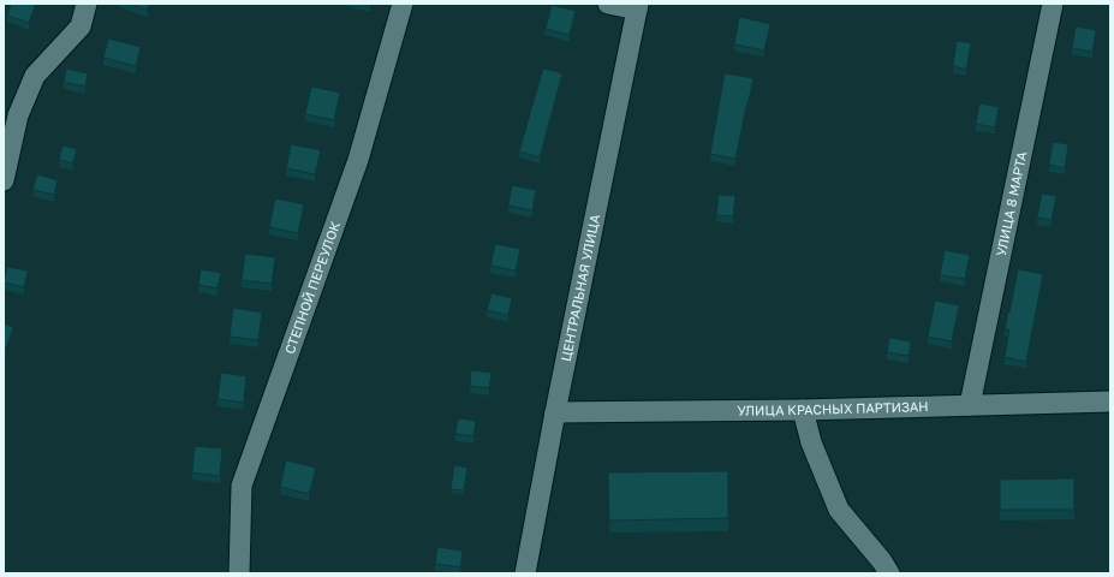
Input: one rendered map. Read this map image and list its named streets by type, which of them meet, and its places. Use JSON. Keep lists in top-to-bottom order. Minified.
{"streets":{"street":["УЛИЦА 8 МАРТА","СТЕПНОЙ ПЕРЕУЛОК","ЦЕНТРАЛЬНАЯ УЛИЦА","УЛИЦА КРАСНЫХ ПАРТИЗАН"]},"crossings":[["УЛИЦА 8 МАРТА","УЛИЦА КРАСНЫХ ПАРТИЗАН"],["ЦЕНТРАЛЬНАЯ УЛИЦА","УЛИЦА КРАСНЫХ ПАРТИЗАН"]]}
